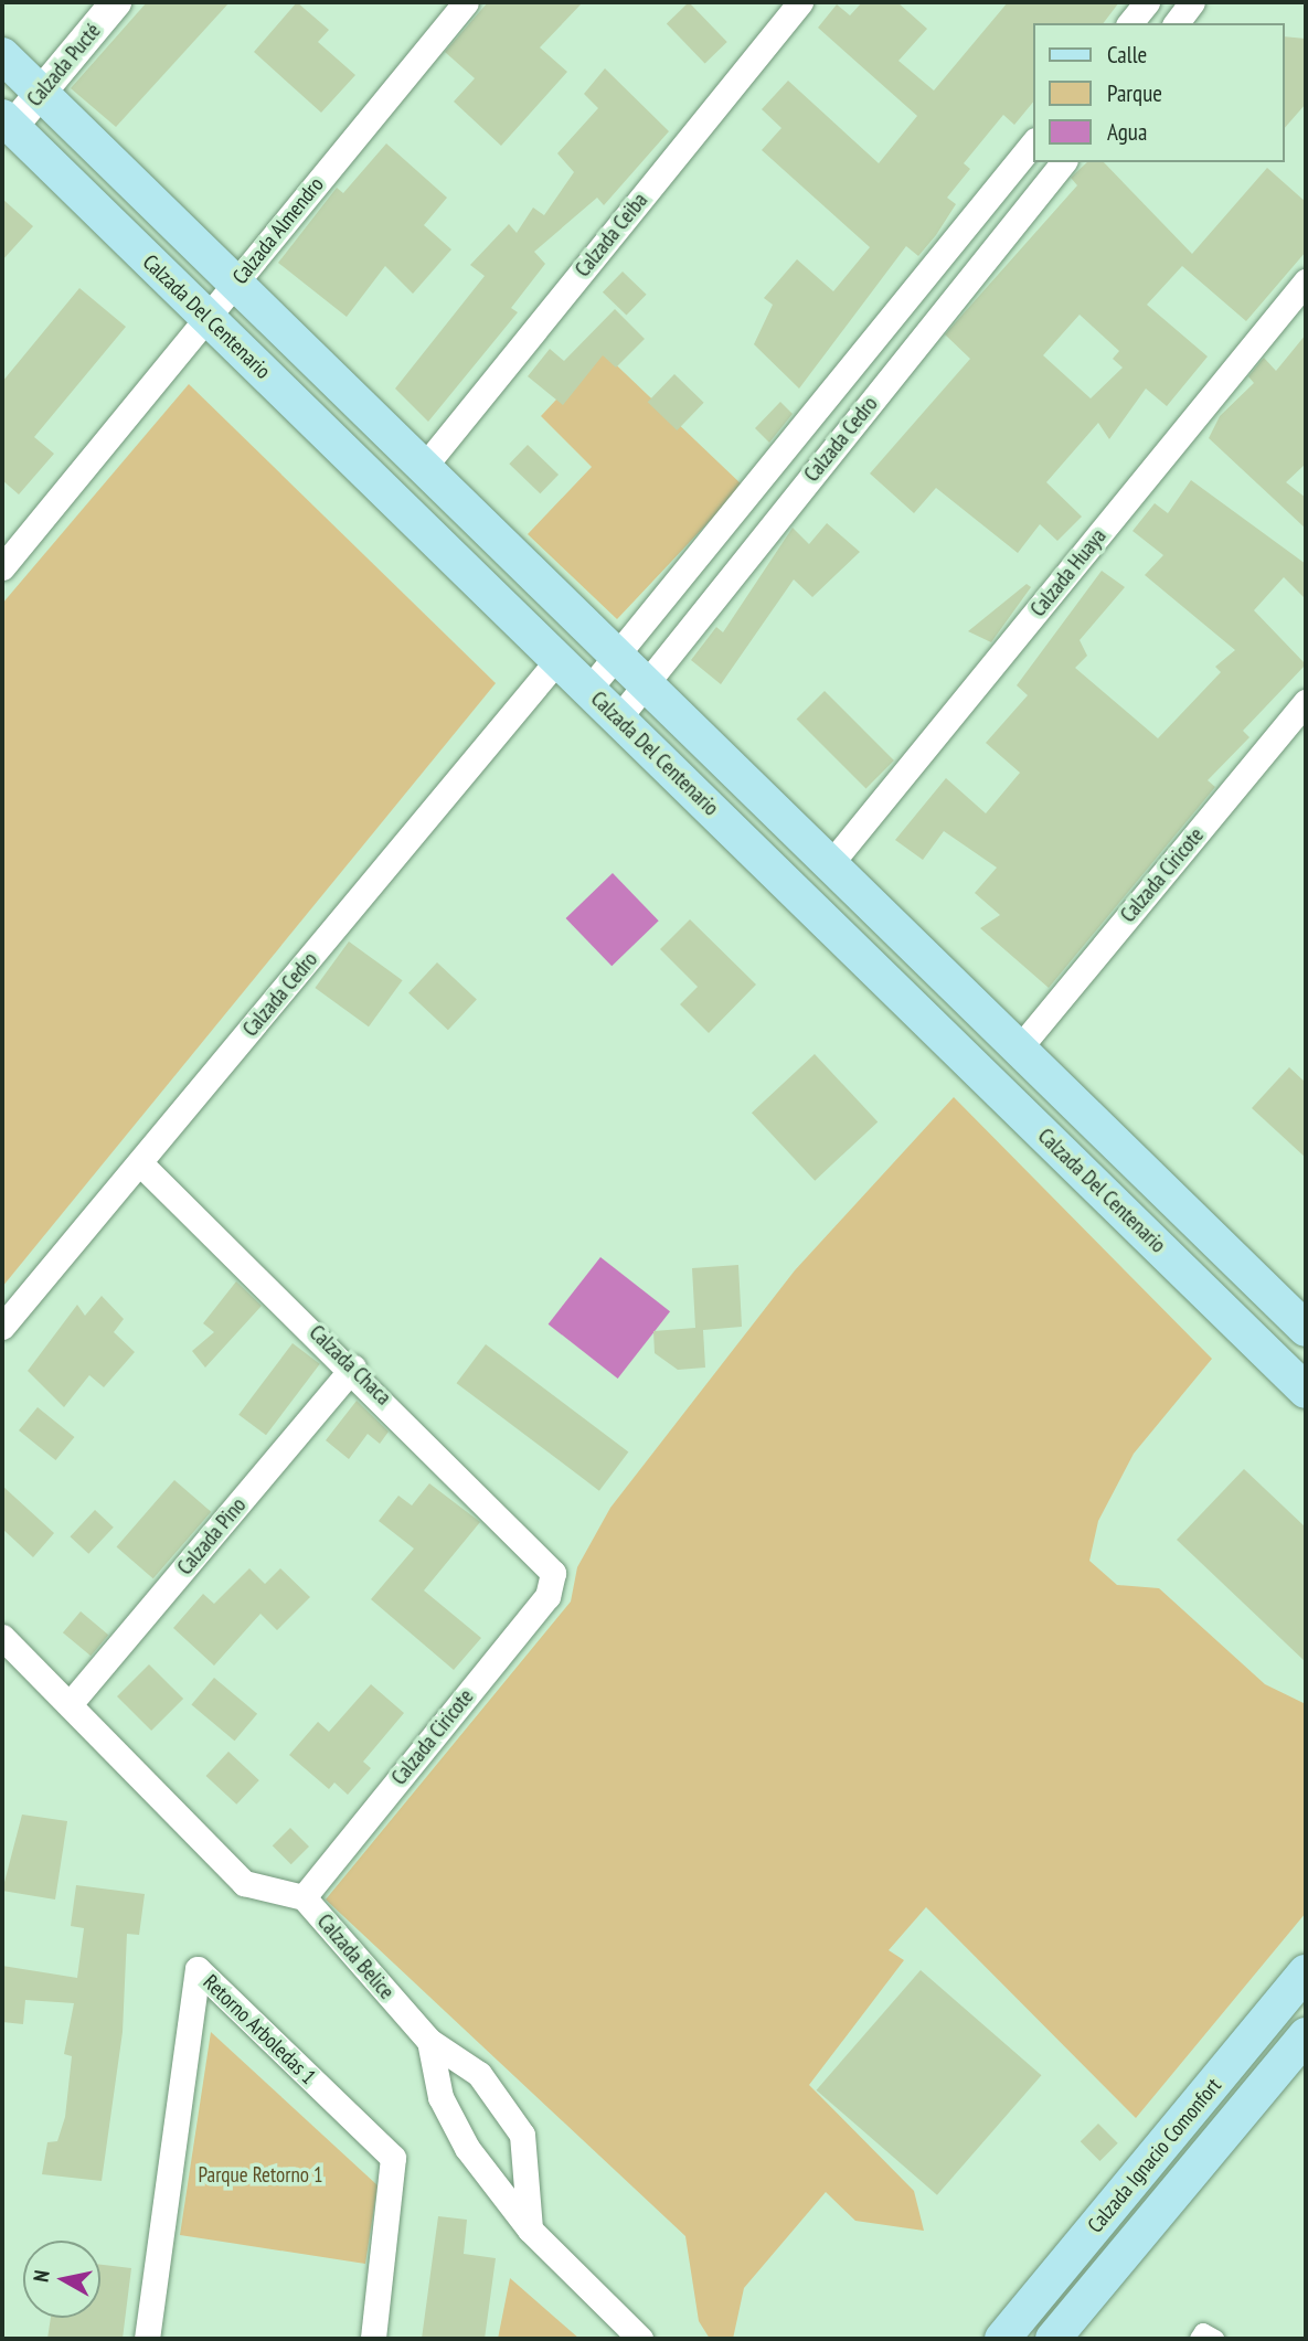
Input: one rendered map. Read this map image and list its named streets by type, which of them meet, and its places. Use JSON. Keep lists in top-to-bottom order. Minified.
{"streets":{"main road":["Calzada Del Centenario","Calzada Ignacio Comonfort"],"street":["Calzada Pucté","Calzada Almendro","Calzada Ceiba","Calzada Cedro","Calzada Huaya","Calzada Ciricote","Calzada Chaca","Calzada Pino","Calzada Belice","Retorno Arboledas 1"]},"crossings":[["Calzada Pucté","Calzada Del Centenario"],["Calzada Almendro","Calzada Del Centenario"],["Calzada Ceiba","Calzada Del Centenario"],["Calzada Del Centenario","Calzada Cedro"],["Calzada Del Centenario","Calzada Huaya"],["Calzada Del Centenario","Calzada Ciricote"],["Calzada Cedro","Calzada Chaca"],["Calzada Ciricote","Calzada Chaca"],["Calzada Ciricote","Calzada Belice"],["Calzada Chaca","Calzada Pino"],["Calzada Pino","Calzada Belice"]],"parks":["Parque Retorno 1"],"legend":["Calle","Parque","Agua"],"north":"left"}
